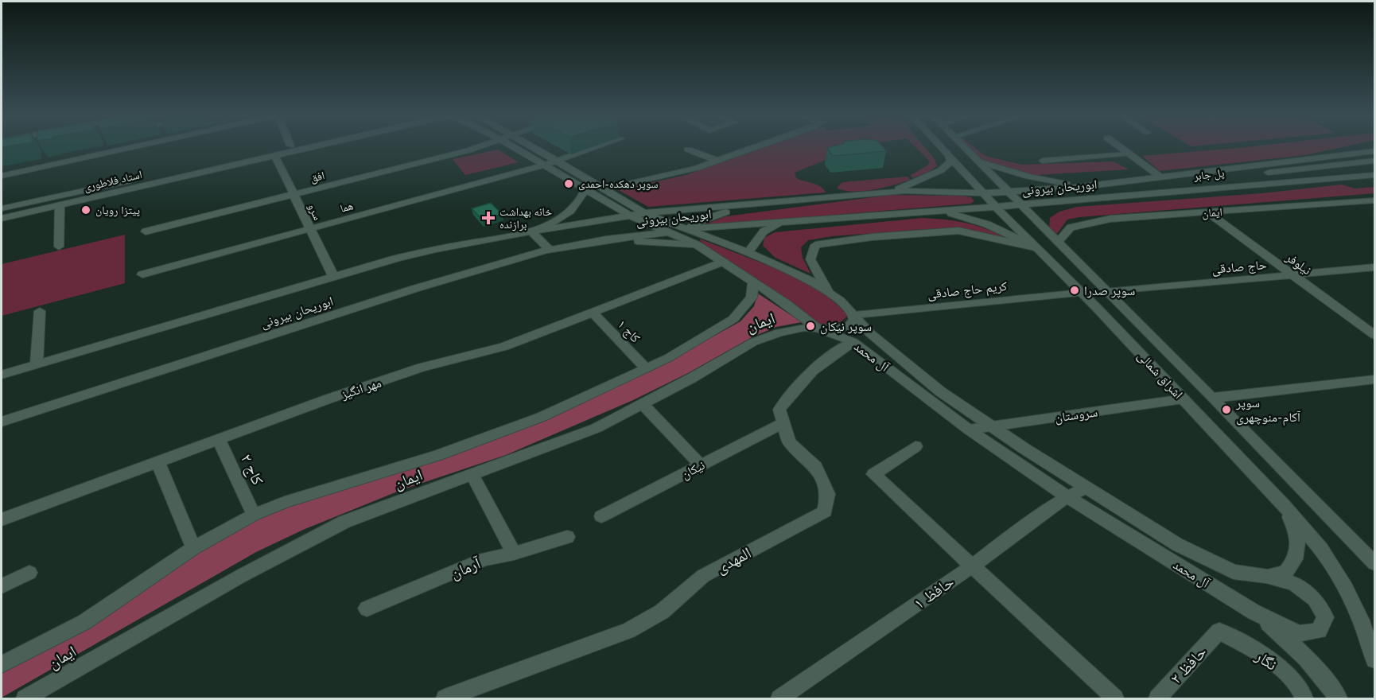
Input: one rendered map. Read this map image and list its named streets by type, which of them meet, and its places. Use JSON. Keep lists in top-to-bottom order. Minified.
{"streets":{"main road":["پل جابر","افق","استاد فلاطوری","ابوریحان بیرونی","هما","سرو","ایمان","نیلوفر","حاج صادقی","کریم حاج صادقی","کاج ۱","آل محمد","اشراق شمالی","مهر انگیز","سروستان","کاج ۲","نیکان","المهدی","آرمان","حافظ ۱","نگار","حافظ ۲"]},"crossings":[["پل جابر","ابوریحان بیرونی"],["افق","سرو"],["استاد فلاطوری","سرو"],["ابوریحان بیرونی","سرو"],["ابوریحان بیرونی","آل محمد"],["ابوریحان بیرونی","اشراق شمالی"],["هما","سرو"],["هما","آل محمد"],["ایمان","نیلوفر"],["ایمان","کریم حاج صادقی"],["ایمان","کاج ۱"],["ایمان","آل محمد"],["ایمان","اشراق شمالی"],["ایمان","کاج ۲"],["نیلوفر","حاج صادقی"],["حاج صادقی","اشراق شمالی"],["کریم حاج صادقی","آل محمد"],["کریم حاج صادقی","اشراق شمالی"],["کاج ۱","مهر انگیز"],["آل محمد","مهر انگیز"],["آل محمد","سروستان"],["آل محمد","المهدی"],["آل محمد","حافظ ۱"],["اشراق شمالی","سروستان"],["مهر انگیز","کاج ۲"],["نیکان","المهدی"],["نگار","حافظ ۲"]],"places":{"other":["سوپر دهکده-احمدی","پیتزا رویان","سوپر صدرا","سوپر نیکان","سوپر آکام-منوچهری"],"health":["خانه بهداشت برازنده"]}}
